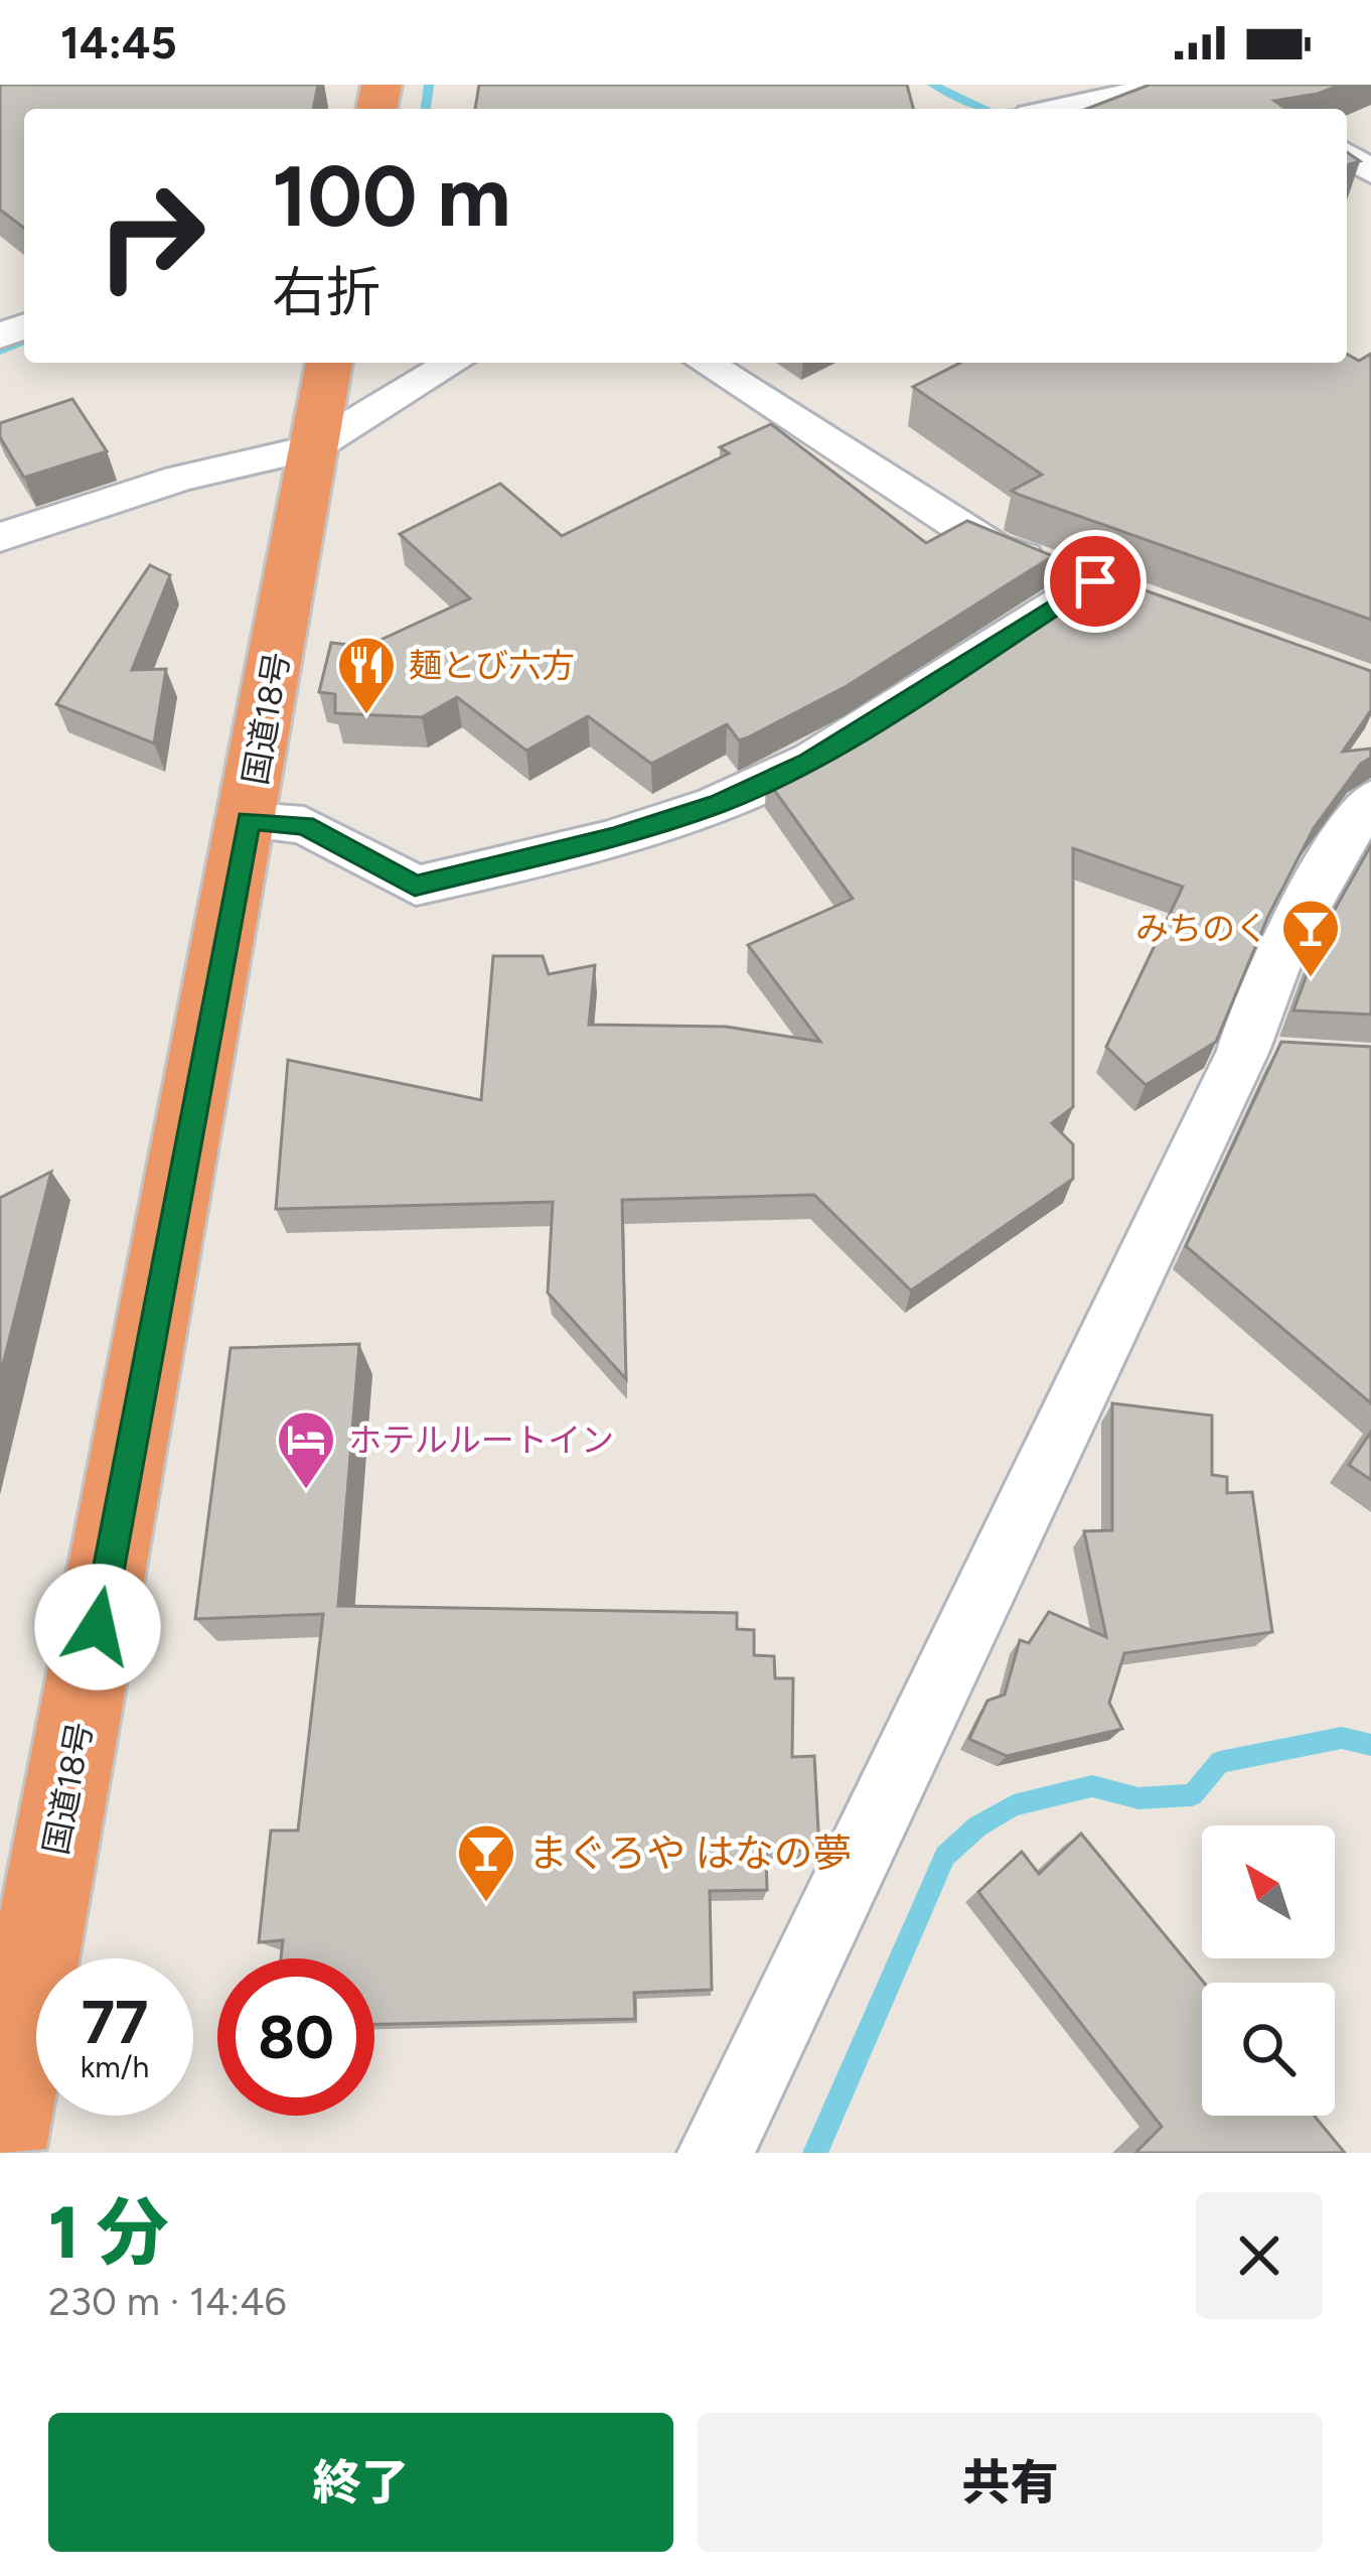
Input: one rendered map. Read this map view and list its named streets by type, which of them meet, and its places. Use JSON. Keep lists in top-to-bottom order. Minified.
{"streets":{"highway":["国道18号"]},"places":{"restaurant":["麺とび六方"],"bar":["みちのく","まぐろや はなの夢"],"hotel":["ホテルルートイン"]},"north":"top left","page":{"status":"14:45","turn":["100 m","右折"],"speed":"77 km/h","limit":"80","heading":["1 分","230 m · 14:46"],"buttons":["終了","共有"]}}
